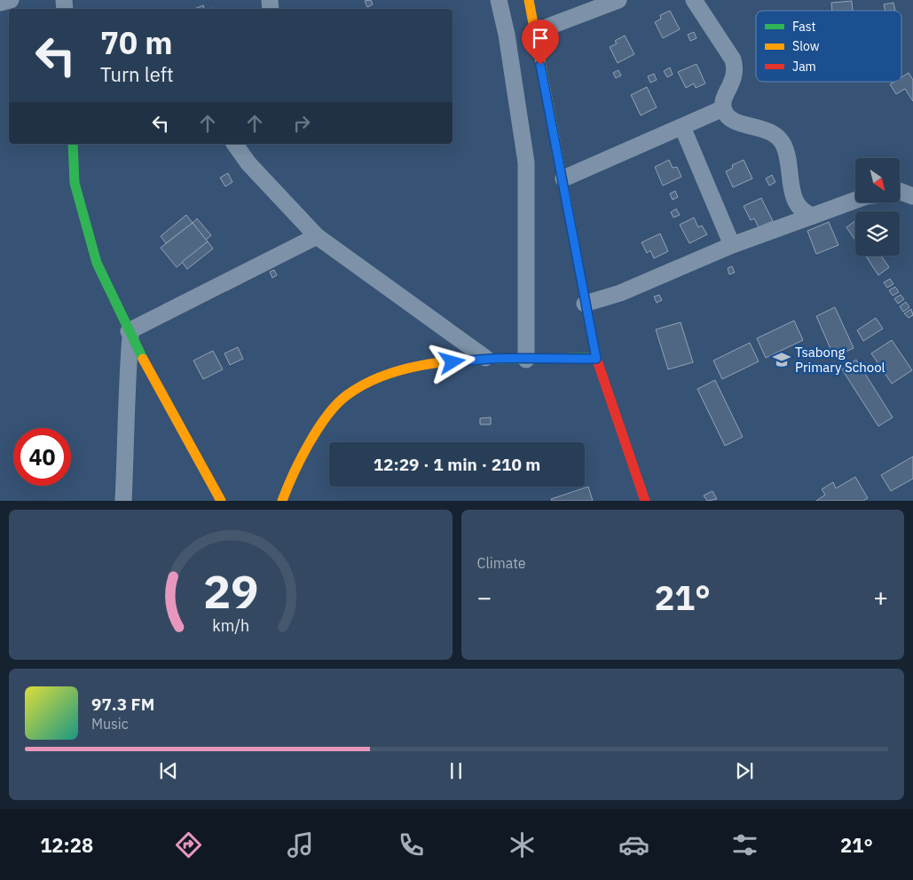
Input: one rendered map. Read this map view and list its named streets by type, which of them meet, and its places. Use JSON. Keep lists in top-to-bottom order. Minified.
{"places":{"school or university":["Tsabong Primary School"]},"legend":["Fast","Slow","Jam"],"north":"bottom right","page":{"turn":["70 m","Turn left"],"limit":"40","trip":"12:29 · 1 min · 210 m","tile":"Climate","heat":["−","21°","+"],"song":["97.3 FM","Music"],"tabs":["12:28","21°"],"gauge":["29","km/h"]}}
